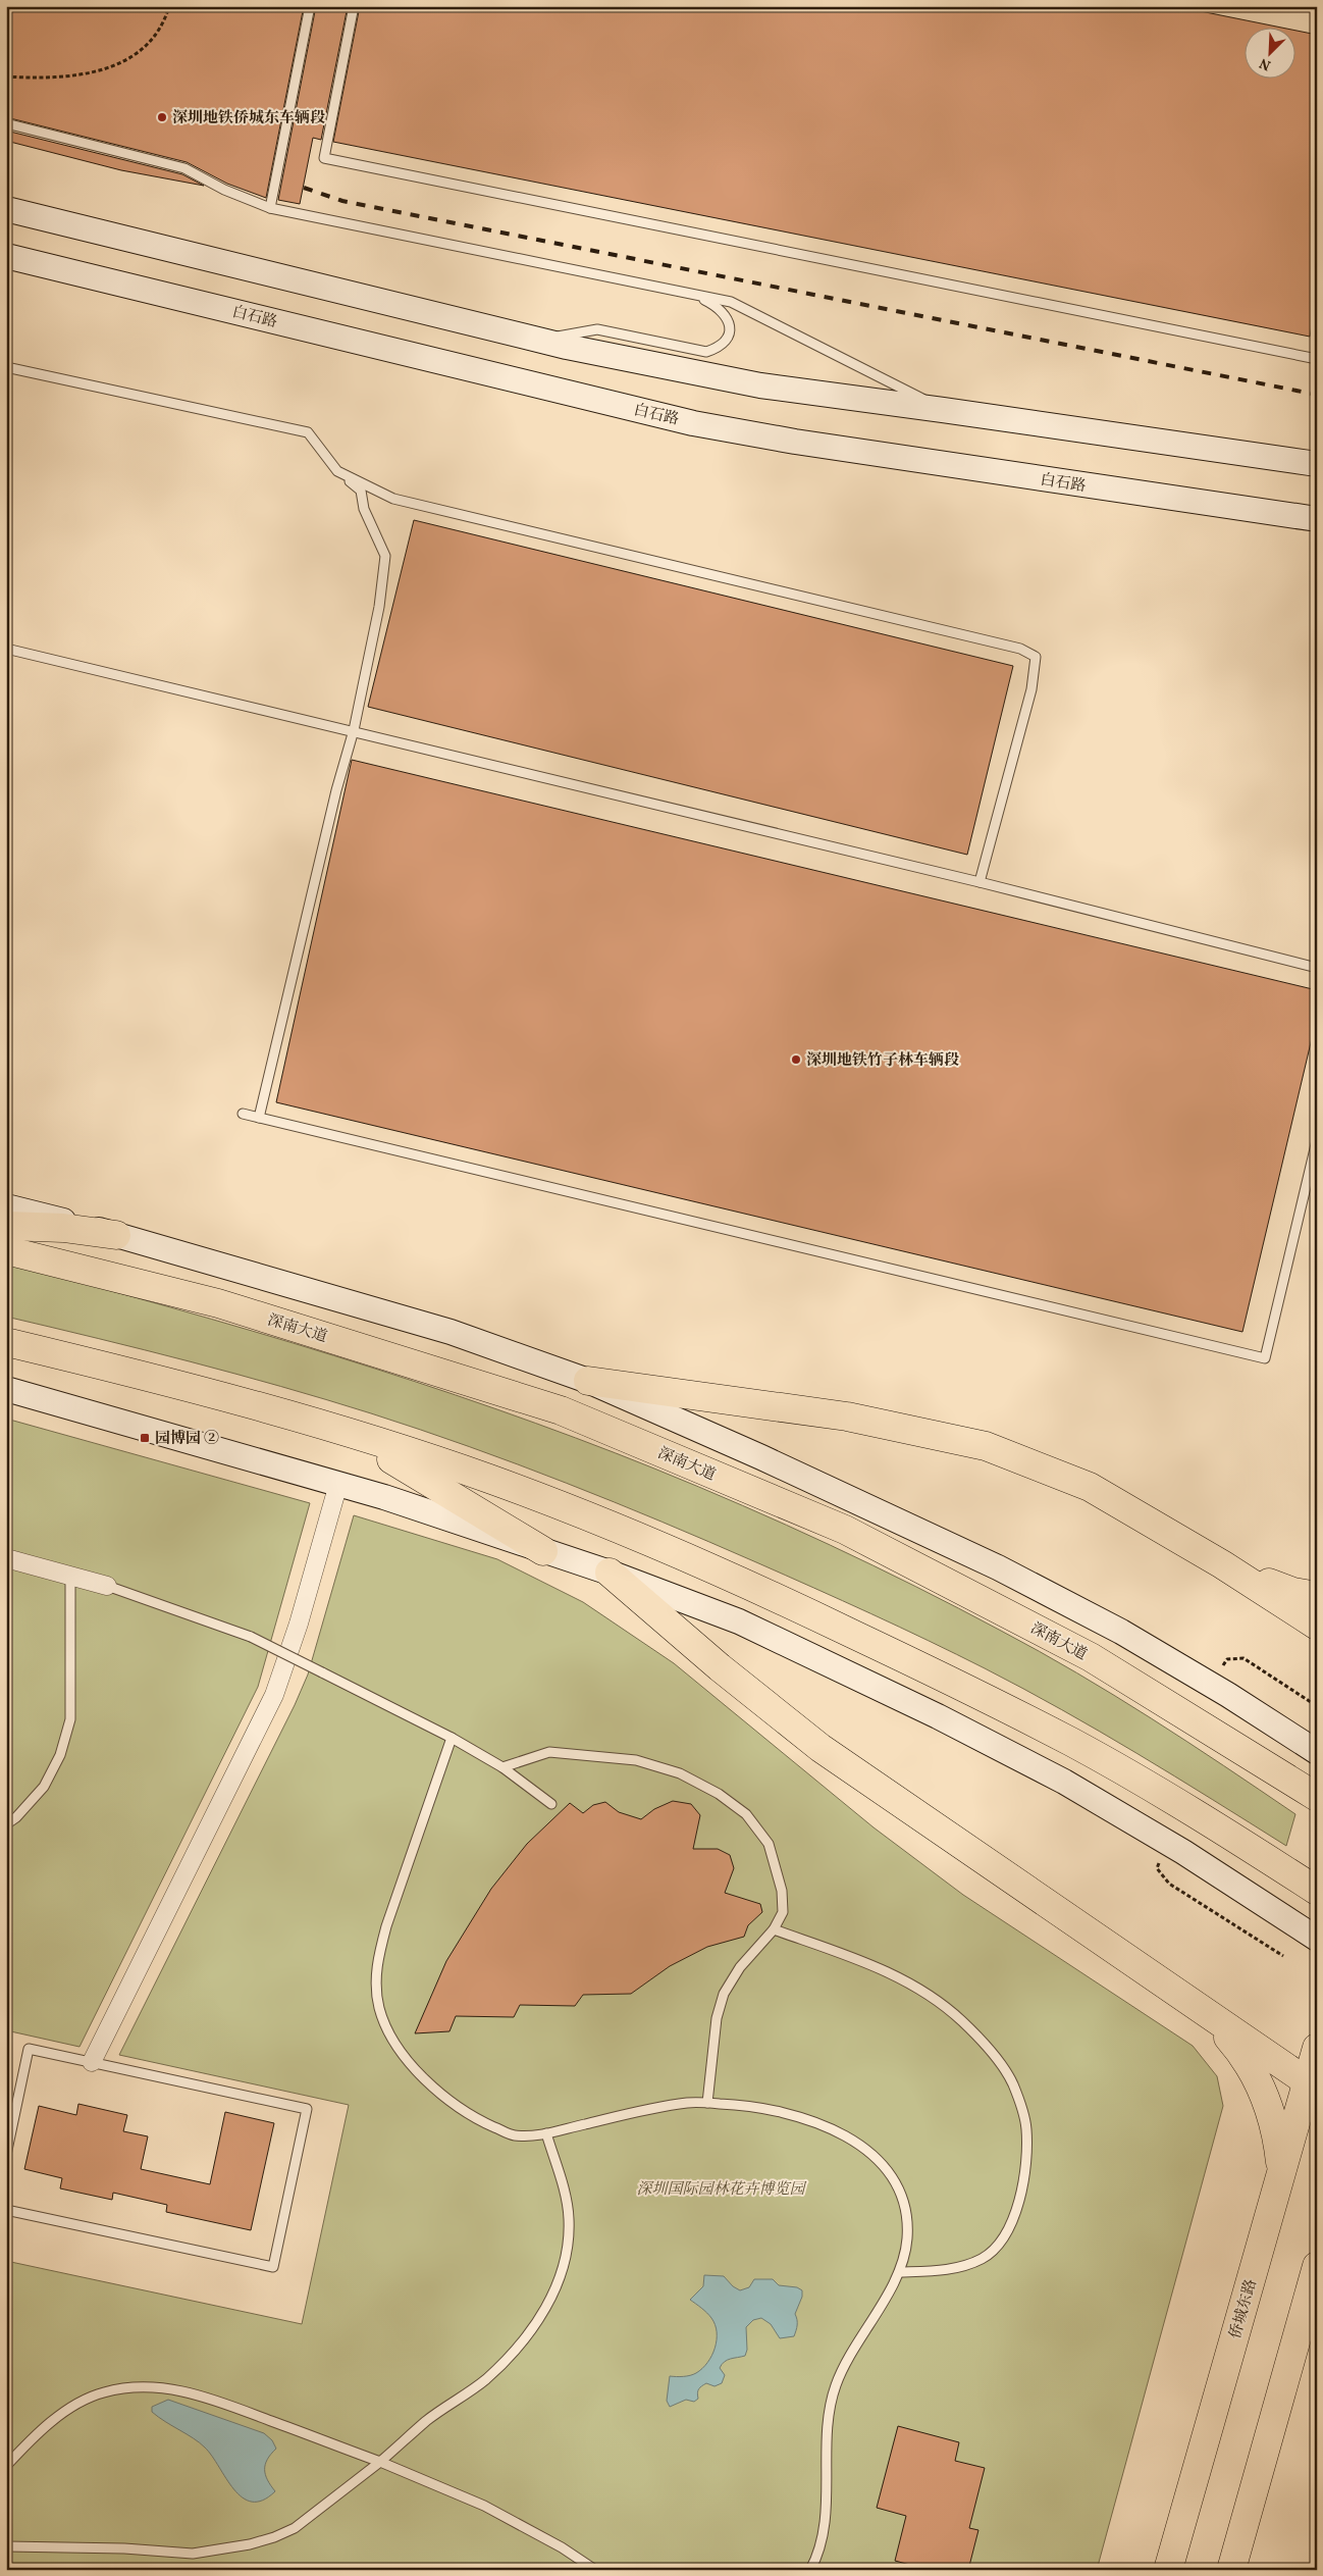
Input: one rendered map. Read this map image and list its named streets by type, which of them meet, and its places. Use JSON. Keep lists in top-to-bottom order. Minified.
{"streets":{"main road":["白石路","深南大道","侨城东路"]},"parks":["深圳国际园林花卉博览园"],"places":{"other":["深圳地铁侨城东车辆段","深圳地铁竹子林车辆段"],"transit":["园博园 ②"]},"north":"bottom left"}
